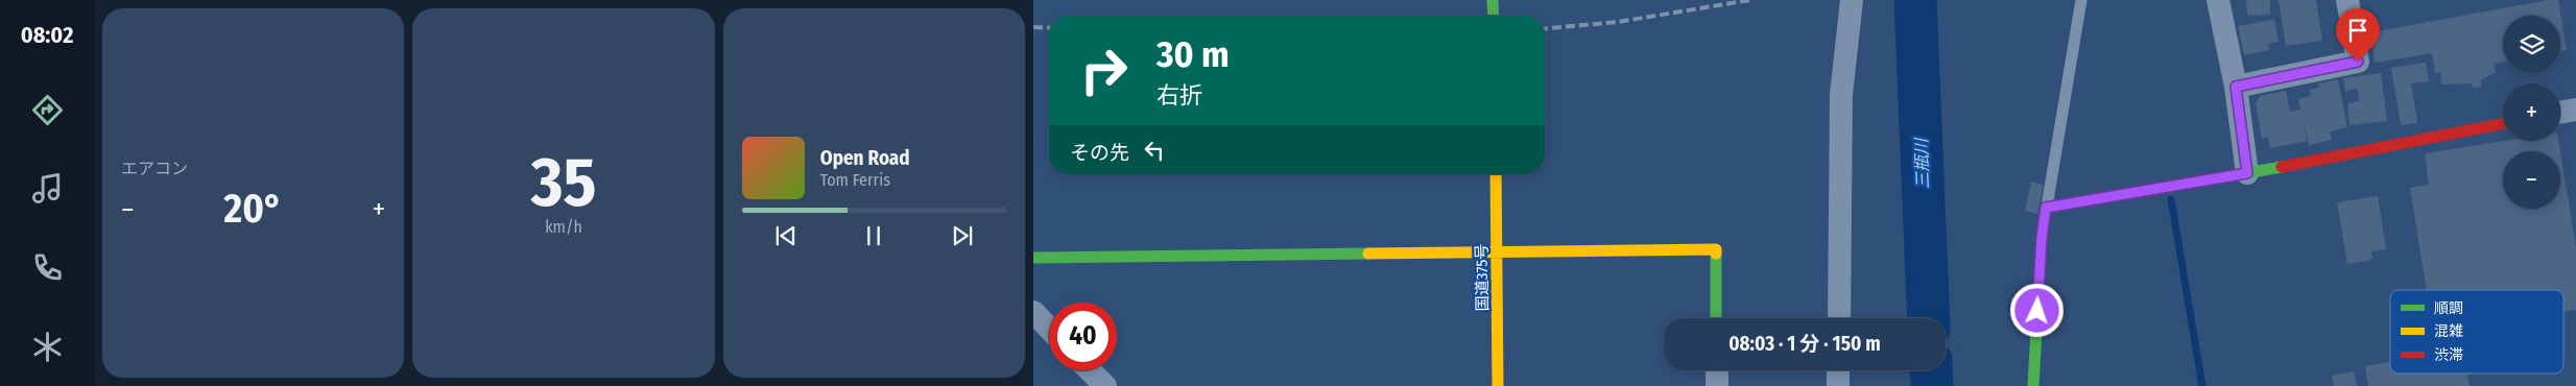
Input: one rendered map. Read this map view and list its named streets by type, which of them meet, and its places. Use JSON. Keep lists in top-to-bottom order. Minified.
{"streets":{"main road":["国道375号"]},"water":["三瓶川"],"legend":["順調","混雑","渋滞"],"page":{"tabs":"08:02","tile":["エアコン",["35","km/h"]],"map_buttons":["+","−"],"turn":["30 m","右折"],"then":"その先","song":["Open Road","Tom Ferris"],"heat":["−","20°","+"],"limit":"40","trip":"08:03 · 1 分 · 150 m"}}
